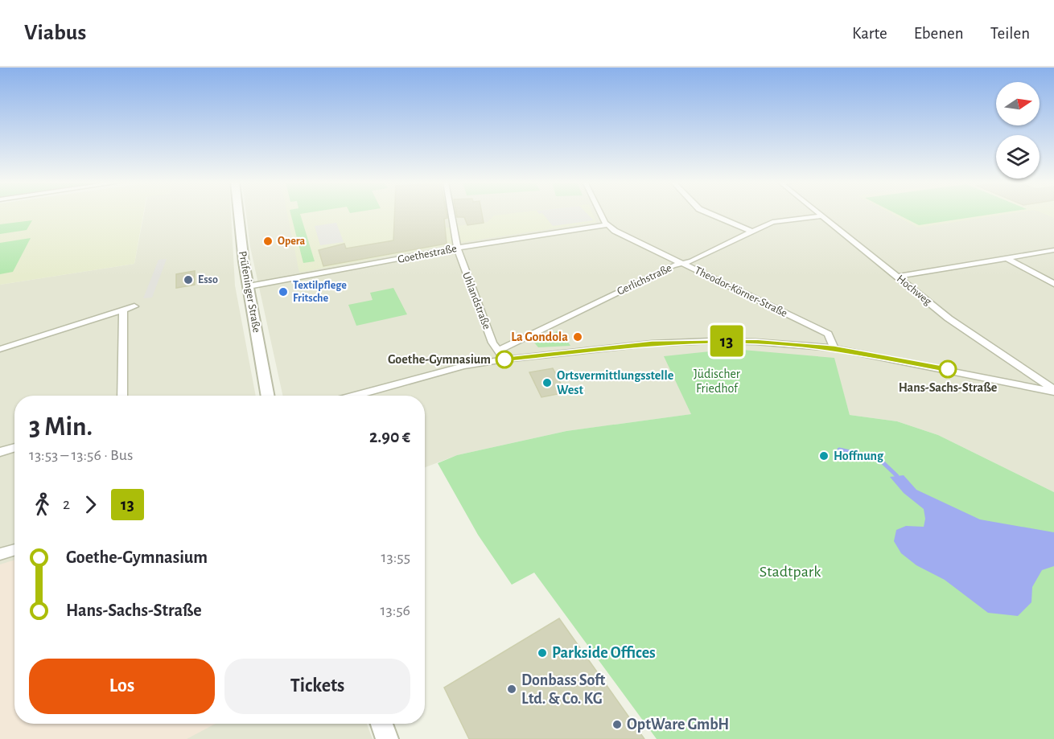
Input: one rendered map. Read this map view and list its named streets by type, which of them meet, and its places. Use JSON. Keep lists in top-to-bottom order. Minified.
{"streets":{"street":["Goethestraße","Gerlichstraße","Hochweg","Prüfeninger Straße","Theodor-Körner-Straße","Uhlandstraße"]},"crossings":[["Goethestraße","Prüfeninger Straße"],["Goethestraße","Theodor-Körner-Straße"],["Goethestraße","Uhlandstraße"],["Gerlichstraße","Hochweg"],["Gerlichstraße","Theodor-Körner-Straße"],["Gerlichstraße","Uhlandstraße"]],"parks":["Jüdischer Friedhof","Stadtpark"],"places":["Opera","Esso","Textilpflege Fritsche","La Gondola","Goethe-Gymnasium","Hans-Sachs-Straße","Ortsvermittlungsstelle West","Hoffnung","Parkside Offices","Donbass Soft Ltd. & Co. KG","OptWare GmbH"],"lines":["bus line 13"],"north":"right","page":{"header":"Viabus","nav":["Karte","Ebenen","Teilen"],"on_map":"13","heading":["3 Min.","13:53 – 13:56 · Bus","2.90 €"],"legs":["2","13"],"list":[{"name":"Goethe-Gymnasium","value":"13:55"},{"name":"Hans-Sachs-Straße","value":"13:56"}],"buttons":["Los","Tickets"]}}
